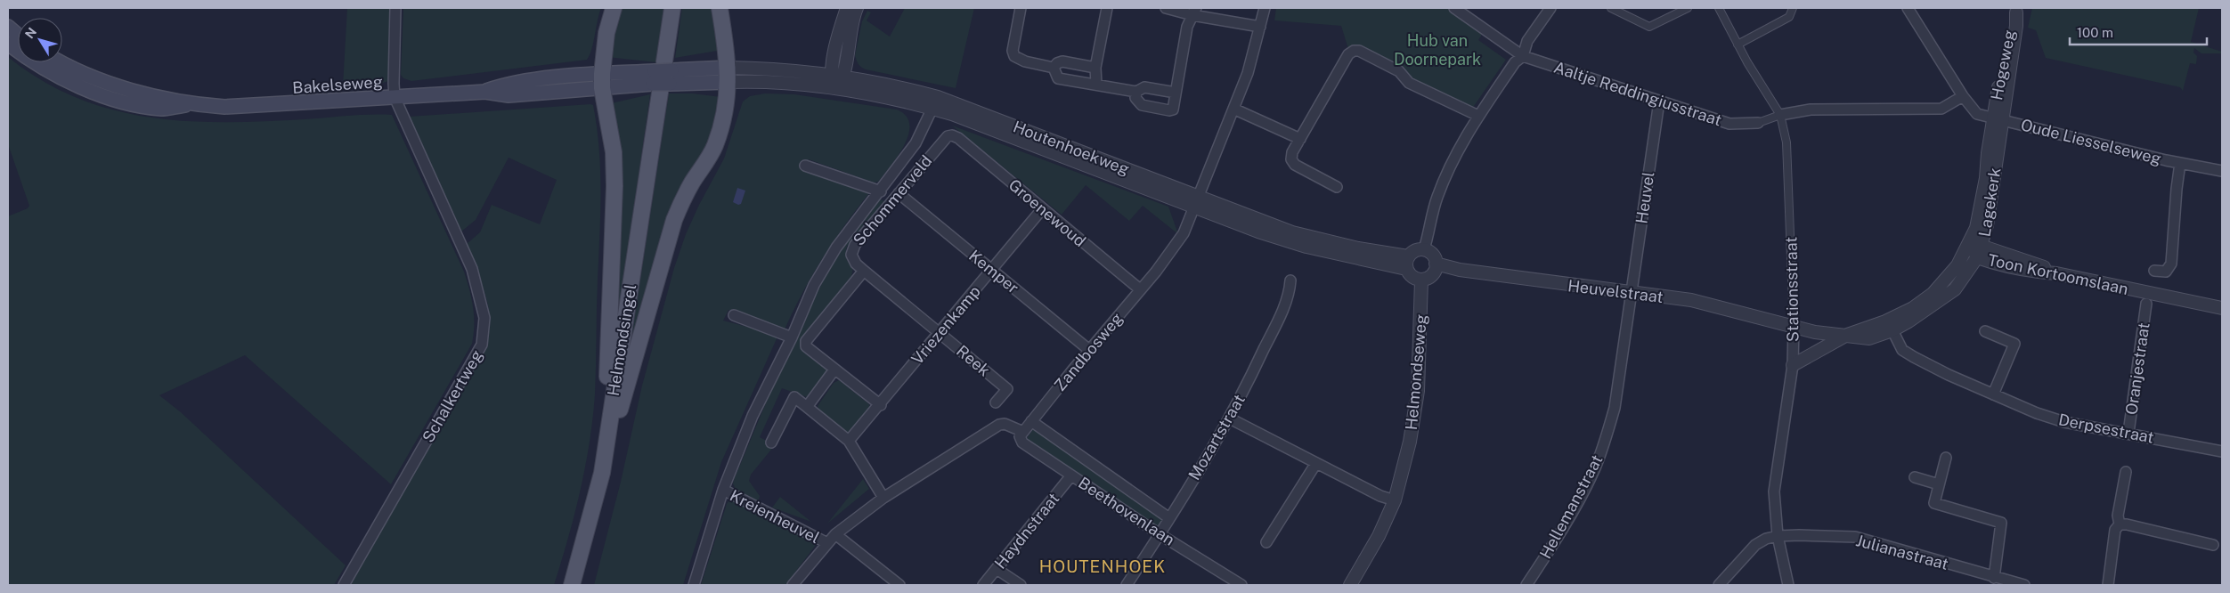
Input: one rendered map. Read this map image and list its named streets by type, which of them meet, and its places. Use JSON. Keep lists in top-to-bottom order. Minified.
{"streets":{"main road":["Bakelseweg","Helmondsingel"],"street":["Hogeweg","Aaltje Reddingiusstraat","Oude Liesselseweg","Houtenhoekweg","Heuvel","Schommerveld","Lagekerk","Groenewoud","Kemper","Toon Kortoomslaan","Stationsstraat","Heuvelstraat","Vriezenkamp","Zandbosweg","Reek","Oranjestraat","Helmondseweg","Schalkertweg","Derpsestraat","Mozartstraat","Hellemanstraat","Beethovenlaan","Kreienheuvel","Haydnstraat","Julianastraat"]},"crossings":[["Hogeweg","Oude Liesselseweg"],["Hogeweg","Lagekerk"],["Bakelseweg","Houtenhoekweg"],["Bakelseweg","Helmondsingel"],["Bakelseweg","Schalkertweg"],["Aaltje Reddingiusstraat","Heuvel"],["Aaltje Reddingiusstraat","Stationsstraat"],["Oude Liesselseweg","Lagekerk"],["Houtenhoekweg","Schommerveld"],["Houtenhoekweg","Heuvelstraat"],["Houtenhoekweg","Zandbosweg"],["Houtenhoekweg","Helmondseweg"],["Heuvel","Heuvelstraat"],["Heuvel","Hellemanstraat"],["Schommerveld","Groenewoud"],["Schommerveld","Kemper"],["Schommerveld","Reek"],["Schommerveld","Kreienheuvel"],["Lagekerk","Toon Kortoomslaan"],["Lagekerk","Stationsstraat"],["Lagekerk","Heuvelstraat"],["Lagekerk","Derpsestraat"],["Groenewoud","Vriezenkamp"],["Groenewoud","Zandbosweg"],["Kemper","Vriezenkamp"],["Kemper","Zandbosweg"],["Stationsstraat","Heuvelstraat"],["Stationsstraat","Julianastraat"],["Heuvelstraat","Helmondseweg"],["Heuvelstraat","Hellemanstraat"],["Vriezenkamp","Reek"],["Zandbosweg","Beethovenlaan"],["Oranjestraat","Derpsestraat"],["Mozartstraat","Beethovenlaan"],["Beethovenlaan","Haydnstraat"]],"districts":["HOUTENHOEK"],"parks":["Hub van Doornepark"],"scale_bar":"100 m","north":"top left"}
